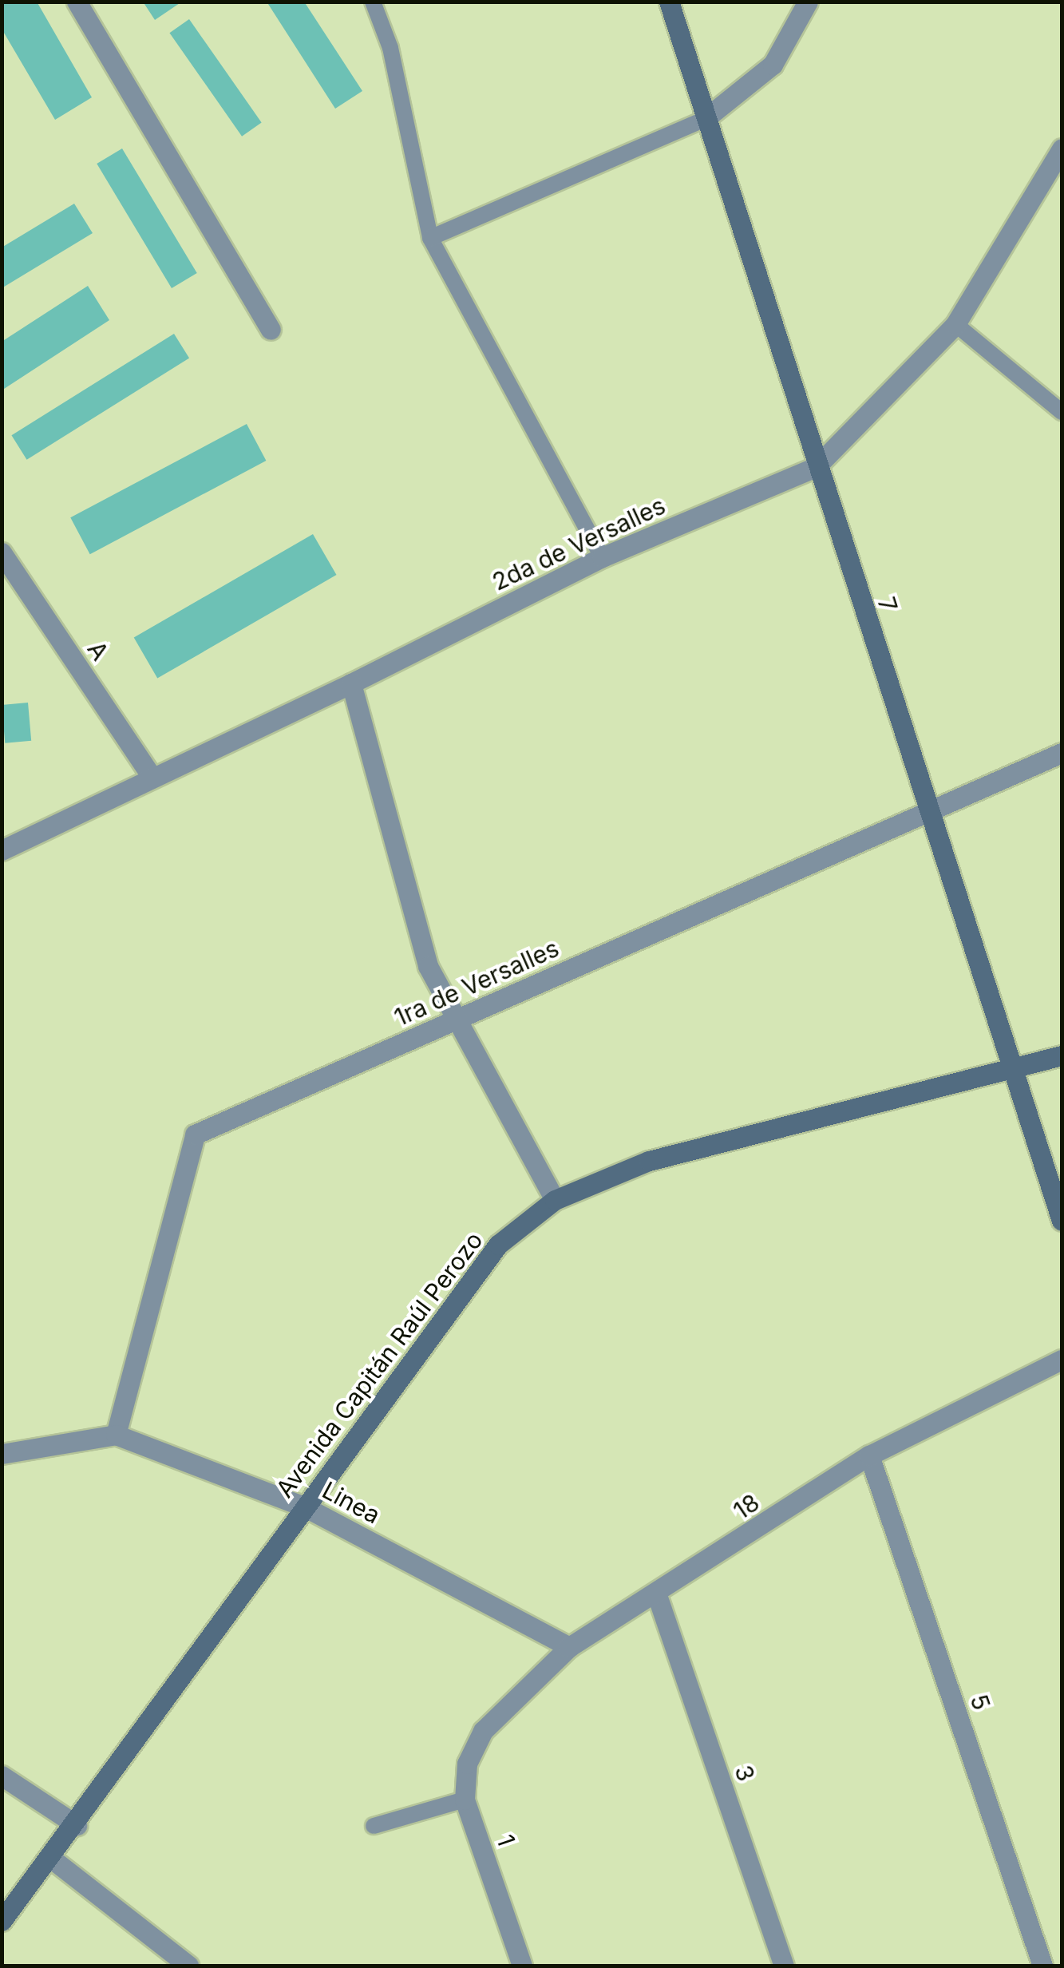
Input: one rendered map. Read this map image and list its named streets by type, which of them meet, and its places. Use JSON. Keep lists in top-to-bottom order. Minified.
{"streets":{"main road":["7","Avenida Capitán Raúl Perozo"],"street":["2da de Versalles","A","1ra de Versalles","Linea","18","5","3","1"]},"crossings":[["2da de Versalles","7"],["2da de Versalles","A"],["7","1ra de Versalles"],["7","Avenida Capitán Raúl Perozo"],["1ra de Versalles","Linea"],["Avenida Capitán Raúl Perozo","Linea"],["Linea","18"],["18","5"],["18","3"],["18","1"]]}
